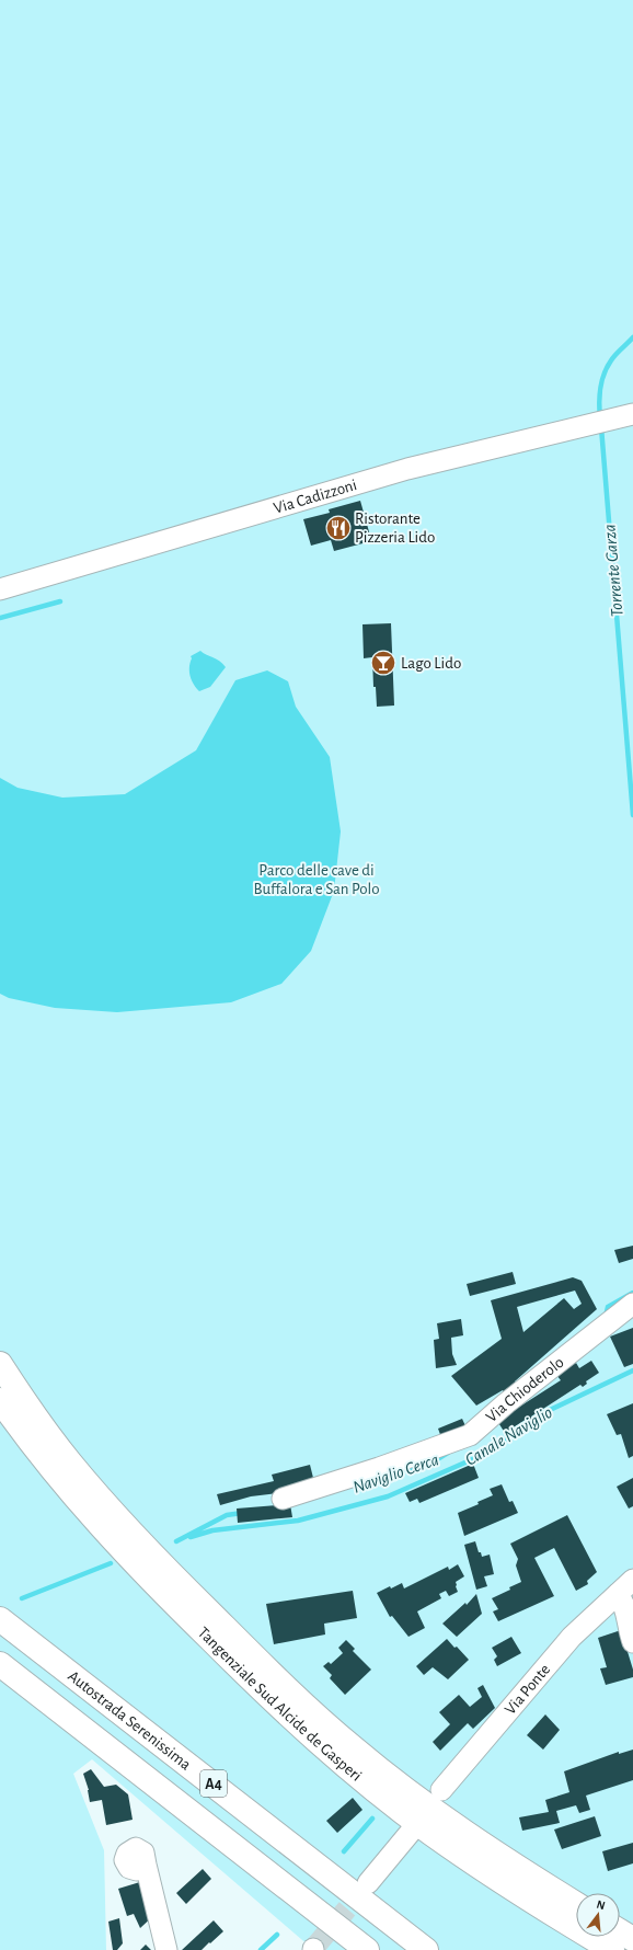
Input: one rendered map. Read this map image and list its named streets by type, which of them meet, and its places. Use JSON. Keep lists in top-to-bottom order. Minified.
{"streets":{"highway":["Tangenziale Sud Alcide de Gasperi","Autostrada Serenissima","A4"],"street":["Via Cadizzoni","Via Chioderolo","Via Ponte"]},"water":["Torrente Garza","Canale Naviglio","Naviglio Cerca"],"parks":["Parco delle cave di Buffalora e San Polo"],"places":{"restaurant":["Ristorante Pizzeria Lido"],"bar":["Lago Lido"]},"north":"top"}
